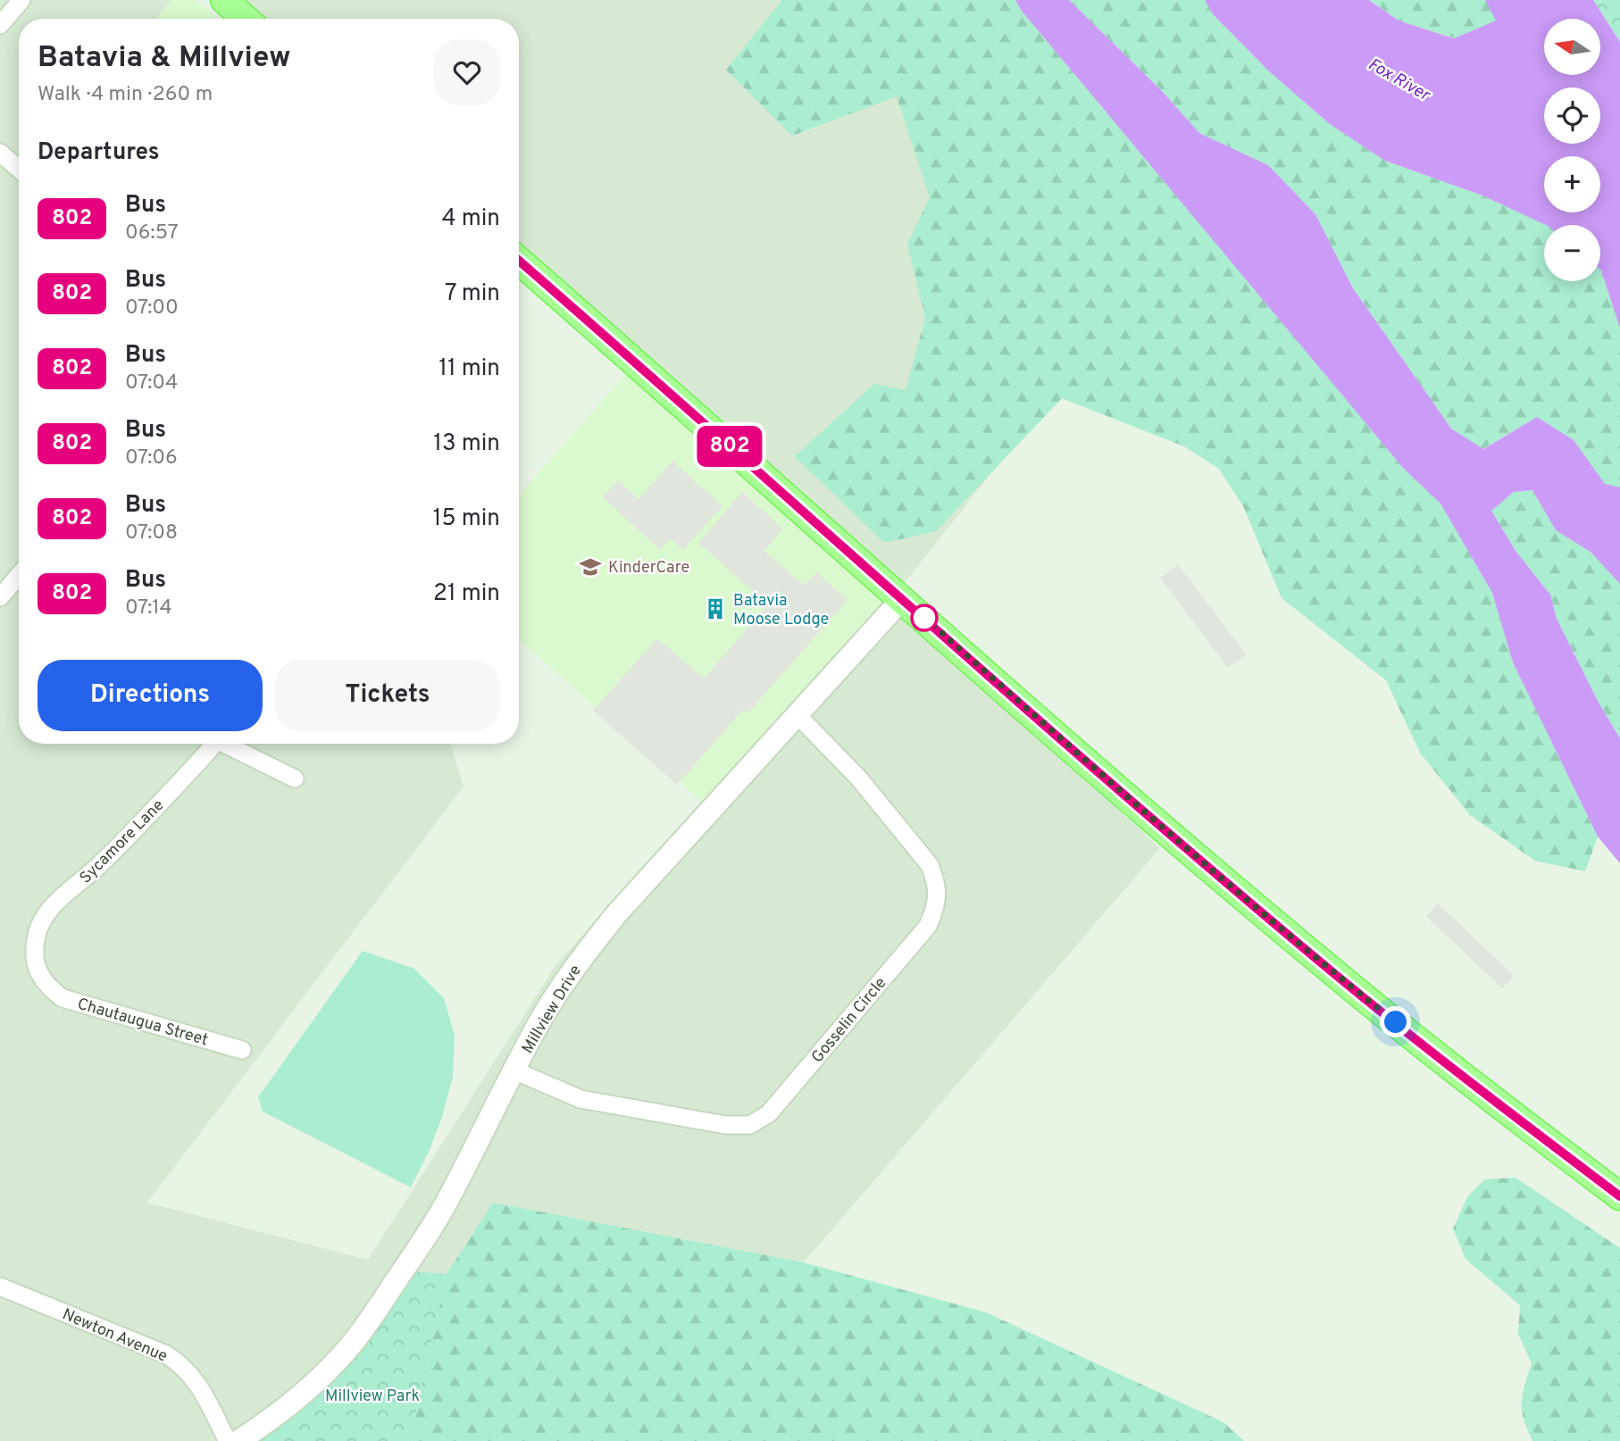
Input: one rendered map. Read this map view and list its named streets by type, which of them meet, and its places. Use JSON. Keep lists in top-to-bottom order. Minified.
{"streets":{"street":["Sycamore Lane","Millview Drive","Gosselin Circle","Chautaugua Street","Newton Avenue"]},"crossings":[["Sycamore Lane","Chautaugua Street"],["Millview Drive","Gosselin Circle"]],"water":["Fox River"],"parks":["Millview Park"],"places":{"school or university":["KinderCare"],"building":["Batavia Moose Lodge"]},"lines":["bus line 802"],"north":"left","page":{"on_map":"802","map_buttons":["+","−"],"heading":[["Batavia & Millview","Walk · 4 min · 260 m"],"Departures"],"list":[{"mark":"802","name":"Bus","note":"06:57","value":"4 min"},{"mark":"802","name":"Bus","note":"07:00","value":"7 min"},{"mark":"802","name":"Bus","note":"07:04","value":"11 min"},{"mark":"802","name":"Bus","note":"07:06","value":"13 min"},{"mark":"802","name":"Bus","note":"07:08","value":"15 min"},{"mark":"802","name":"Bus","note":"07:14","value":"21 min"}],"buttons":["Directions","Tickets"]}}
